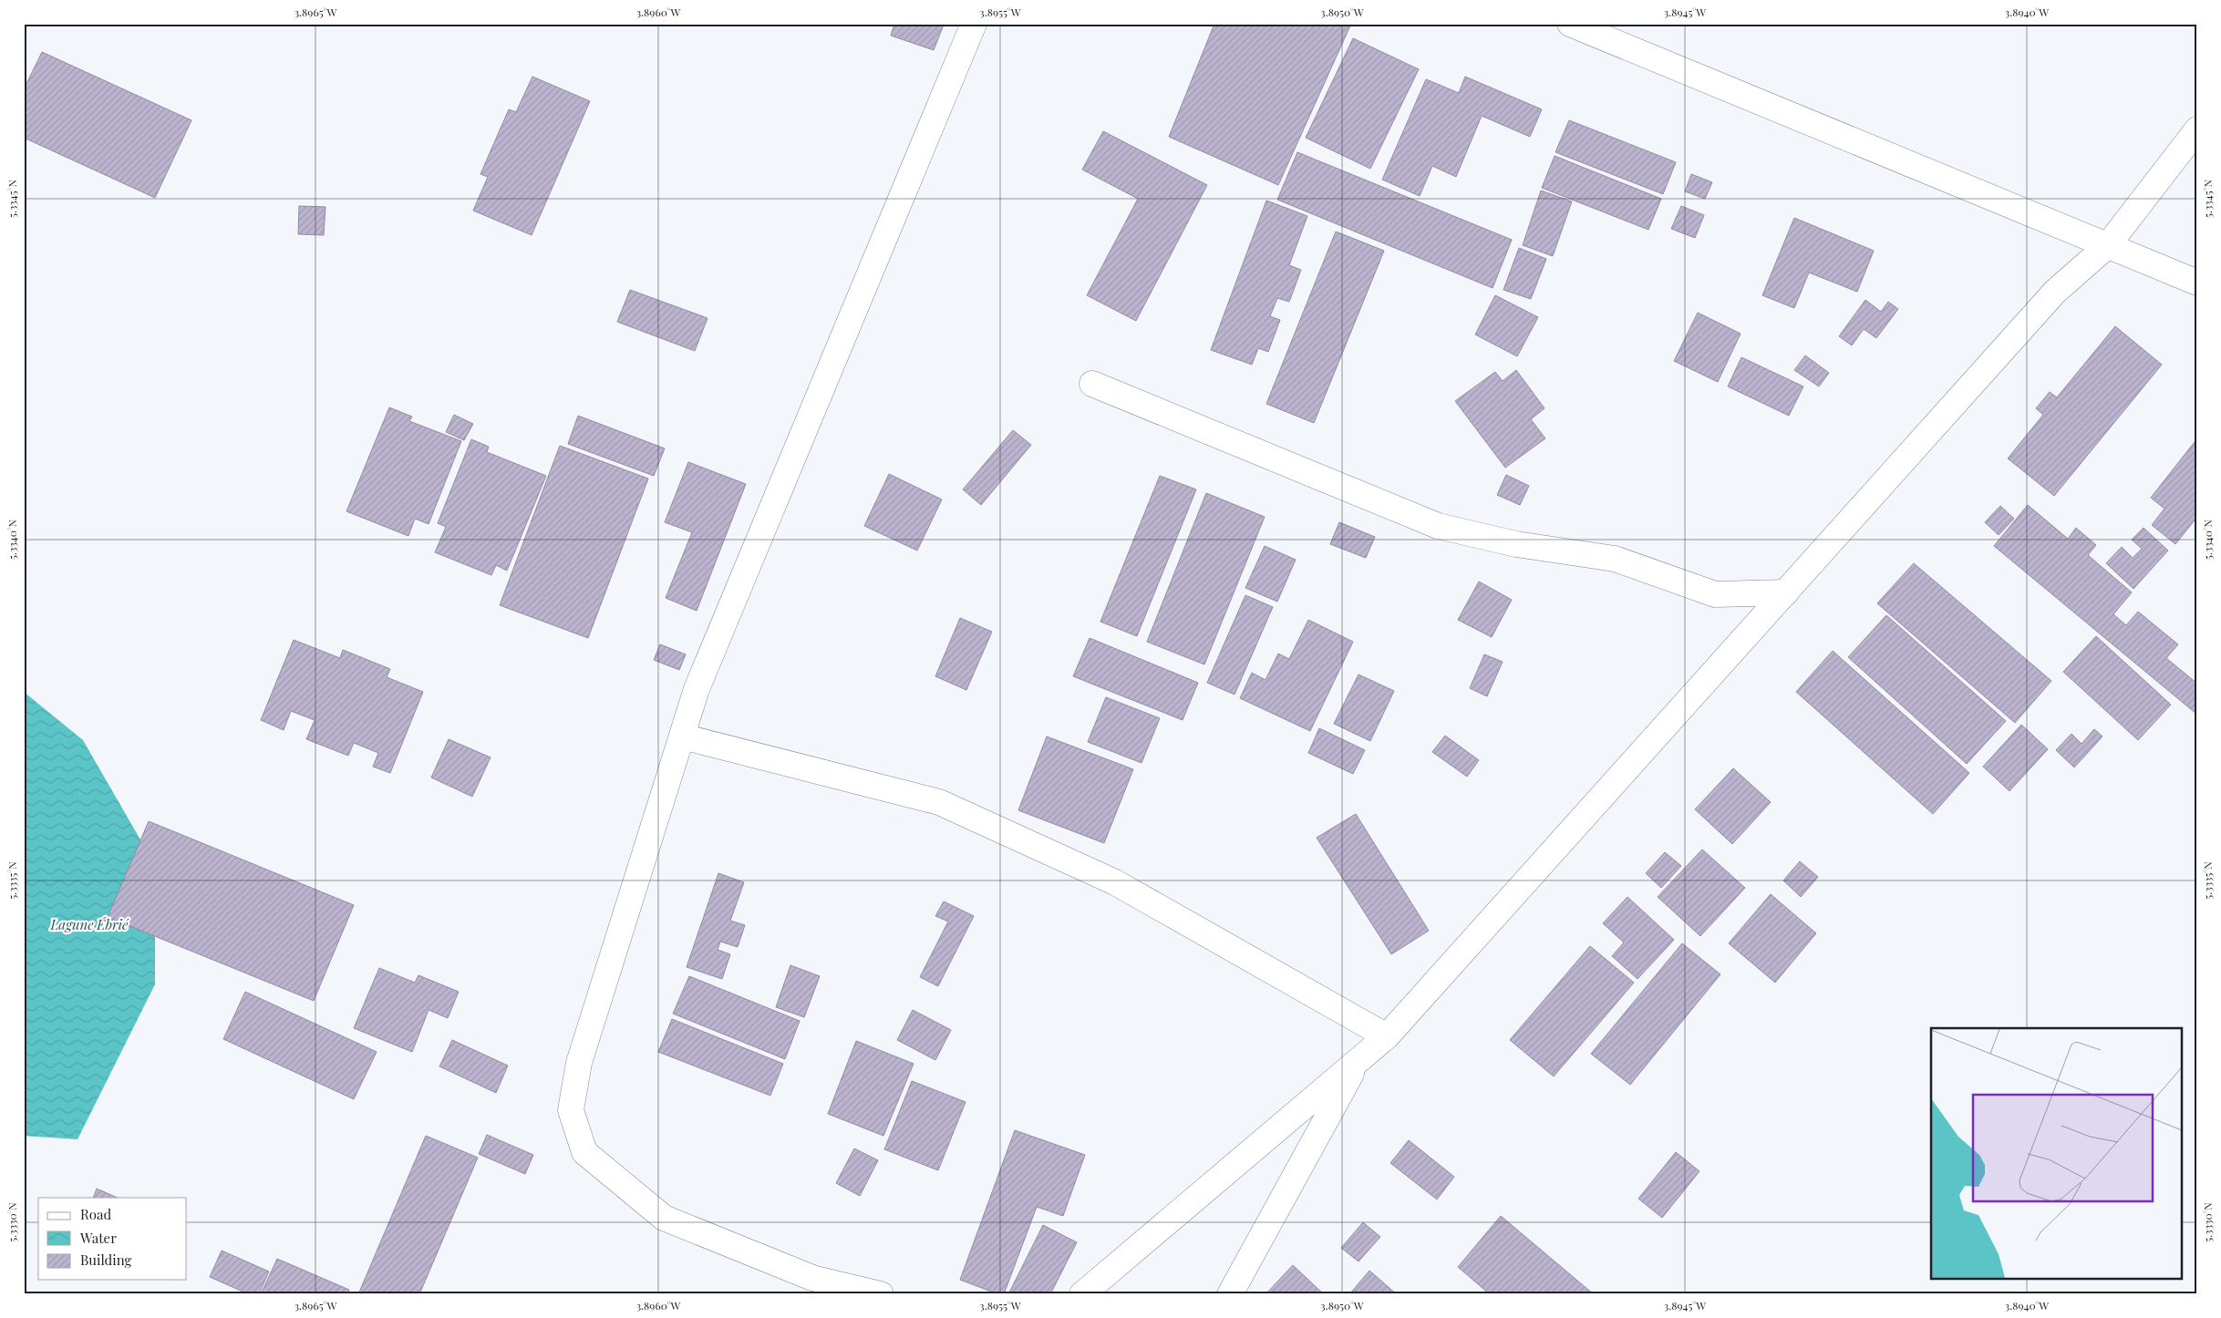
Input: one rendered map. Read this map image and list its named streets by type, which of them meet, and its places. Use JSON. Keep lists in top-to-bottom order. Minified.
{"water":["Lagune Ébrié"],"legend":["Road","Water","Building"],"coordinates":["3.8965°W","3.8960°W","3.8955°W","3.8950°W","3.8945°W","3.8940°W","5.3345°N","5.3340°N","5.3335°N","5.3330°N"]}
